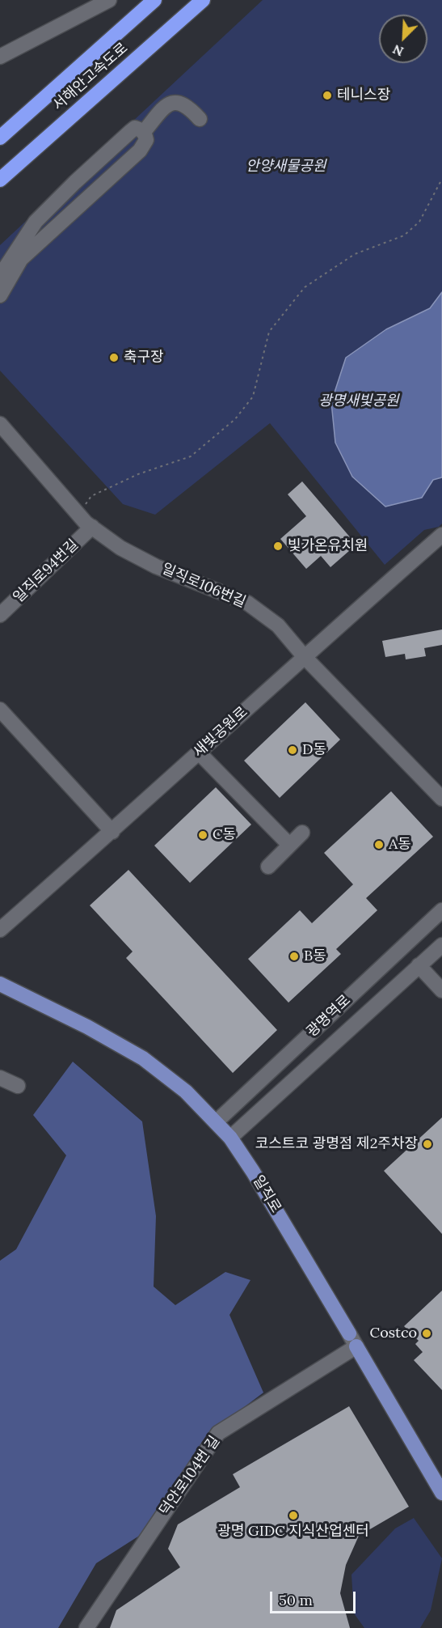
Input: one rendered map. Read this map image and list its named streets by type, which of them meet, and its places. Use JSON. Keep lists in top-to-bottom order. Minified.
{"streets":{"highway":["서해안고속도로"],"main road":["일직로"],"street":["일직로94번길","일직로106번길","새빛공원로","광명역로","덕안로104번 길"]},"crossings":[["일직로94번길","일직로106번길"],["일직로106번길","새빛공원로"],["광명역로","일직로"],["일직로","덕안로104번 길"]],"parks":["안양새물공원","광명새빛공원"],"places":["테니스장","축구장","빛가온유치원","D동","C동","A동","B동","코스트코 광명점 제2주차장","Costco","광명 GIDC 지식산업센터"],"scale_bar":"50 m","north":"bottom left"}
